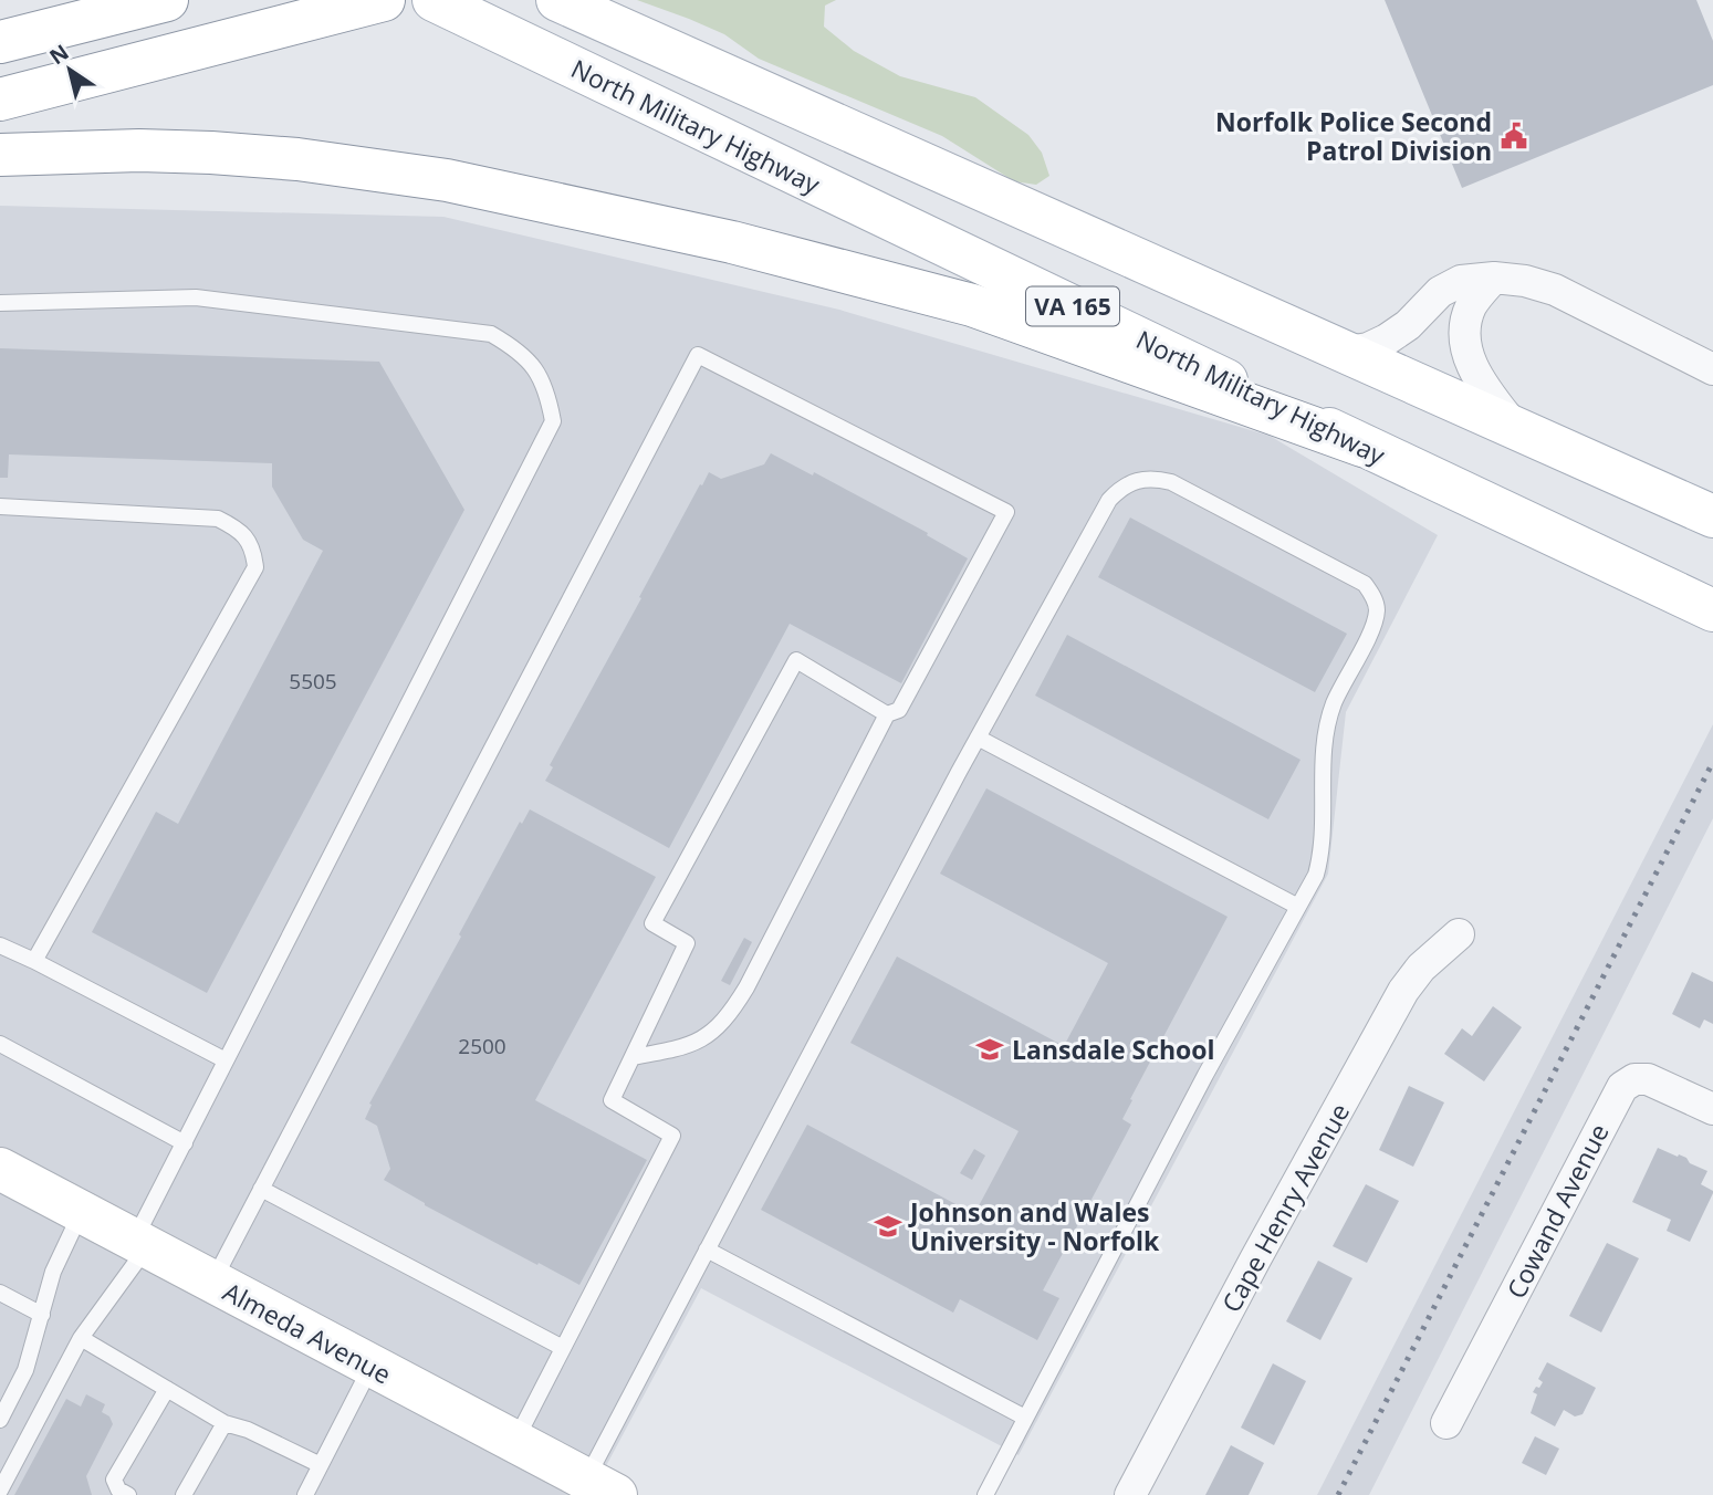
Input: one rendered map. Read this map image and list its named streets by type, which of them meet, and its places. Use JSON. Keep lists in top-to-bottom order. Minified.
{"streets":{"main road":["North Military Highway","VA 165","Almeda Avenue"],"street":["Cape Henry Avenue","Cowand Avenue"]},"places":{"public building":["Norfolk Police Second Patrol Division"],"school or university":["Lansdale School","Johnson and Wales University - Norfolk"]},"house_numbers":["5505","2500"],"north":"top left"}
